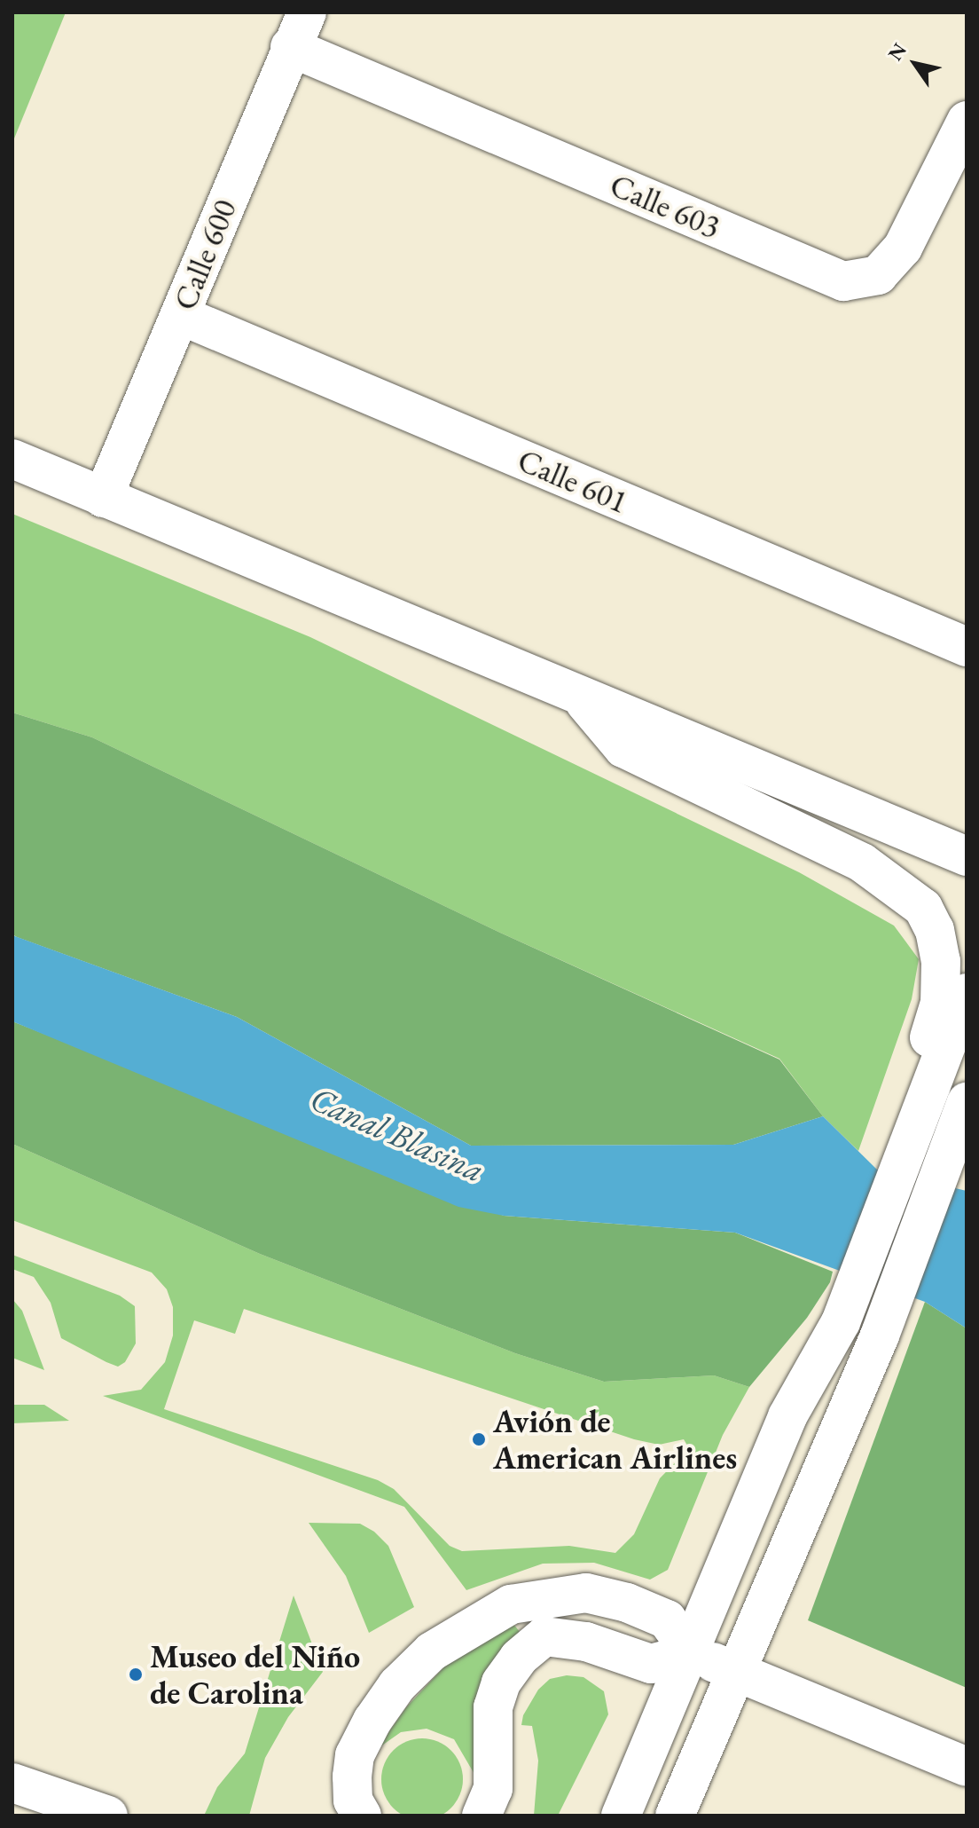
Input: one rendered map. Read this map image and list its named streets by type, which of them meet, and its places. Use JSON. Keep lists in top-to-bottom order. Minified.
{"streets":{"street":["Calle 603","Calle 600","Calle 601"]},"crossings":[["Calle 603","Calle 600"],["Calle 600","Calle 601"]],"water":["Canal Blasina"],"places":["Avión de American Airlines","Museo del Niño de Carolina"],"north":"top left"}
